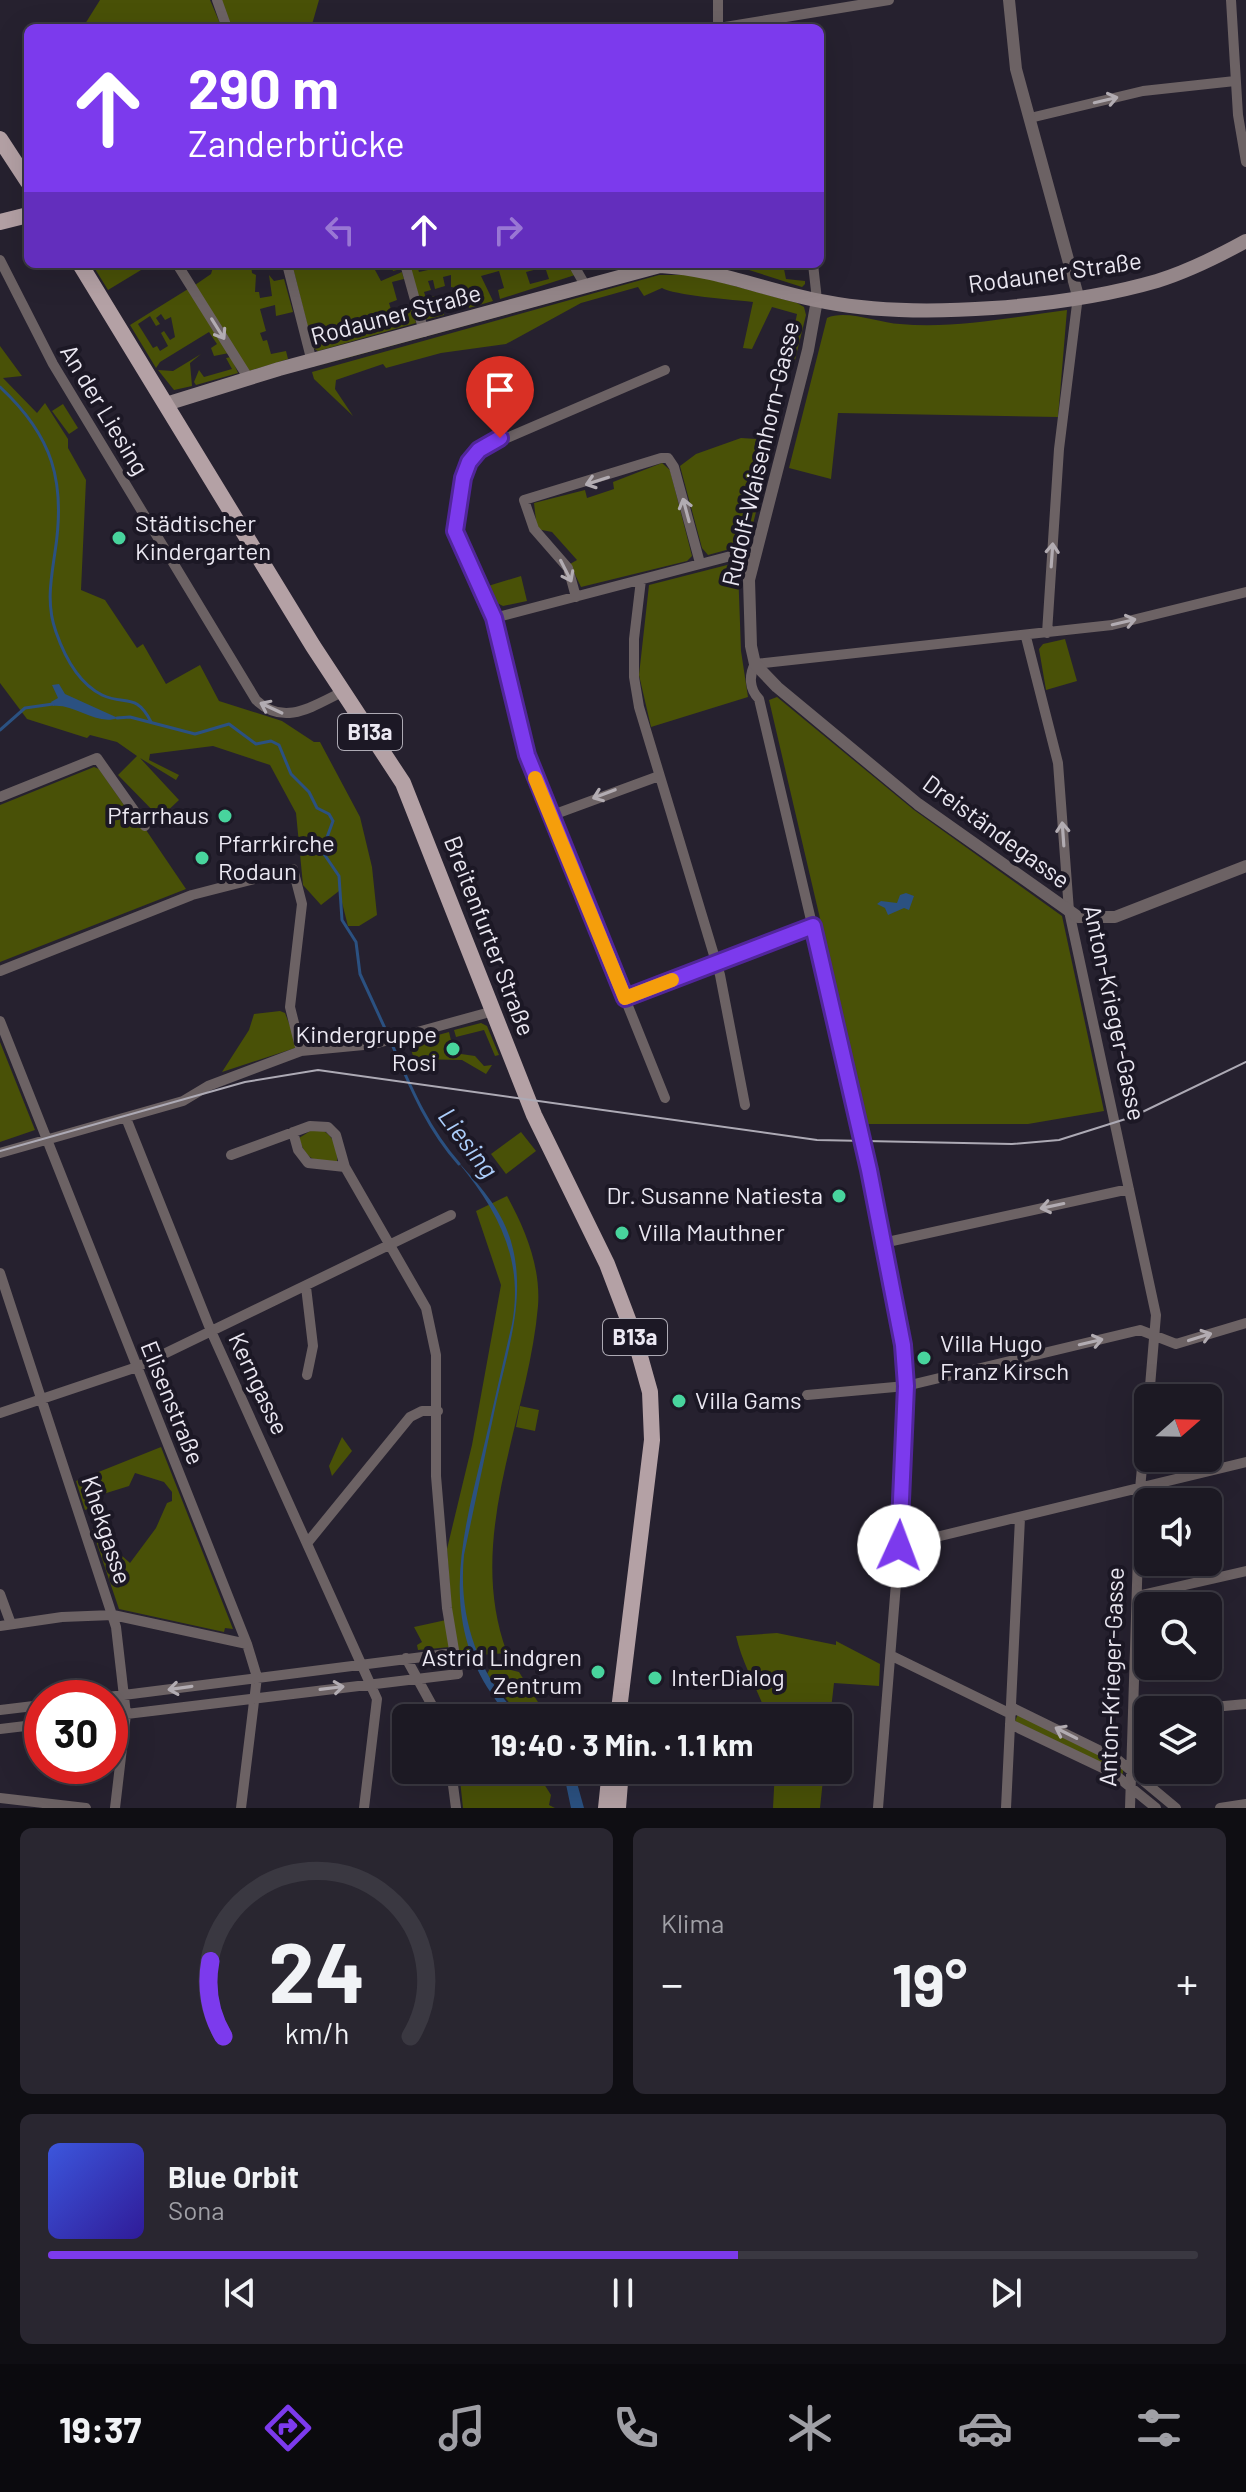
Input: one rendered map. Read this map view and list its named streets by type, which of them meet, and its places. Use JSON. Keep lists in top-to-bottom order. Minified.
{"streets":{"main road":["Rodauner Straße","B13a","Breitenfurter Straße"],"street":["An der Liesing","Rudolf-Waisenhorn-Gasse","Dreiständegasse","Anton-Krieger-Gasse","Kerngasse","Elisenstraße","Khekgasse"]},"crossings":[["Rodauner Straße","Rudolf-Waisenhorn-Gasse"],["Rodauner Straße","Breitenfurter Straße"],["An der Liesing","Breitenfurter Straße"],["Rudolf-Waisenhorn-Gasse","Dreiständegasse"],["Dreiständegasse","Anton-Krieger-Gasse"]],"one_way":["An der Liesing"],"water":["Liesing"],"places":["Städtischer Kindergarten","Pfarrhaus","Pfarrkirche Rodaun","Kindergruppe Rosi","Dr. Susanne Natiesta","Villa Mauthner","Villa Hugo Franz Kirsch","Villa Gams","Astrid Lindgren Zentrum","InterDialog"],"north":"right","page":{"turn":["290 m","Zanderbrücke"],"limit":"30","trip":"19:40 · 3 Min. · 1.1 km","tile":"Klima","heat":["−","19°","+"],"song":["Blue Orbit","Sona"],"tabs":"19:37","gauge":["24","km/h"]}}
